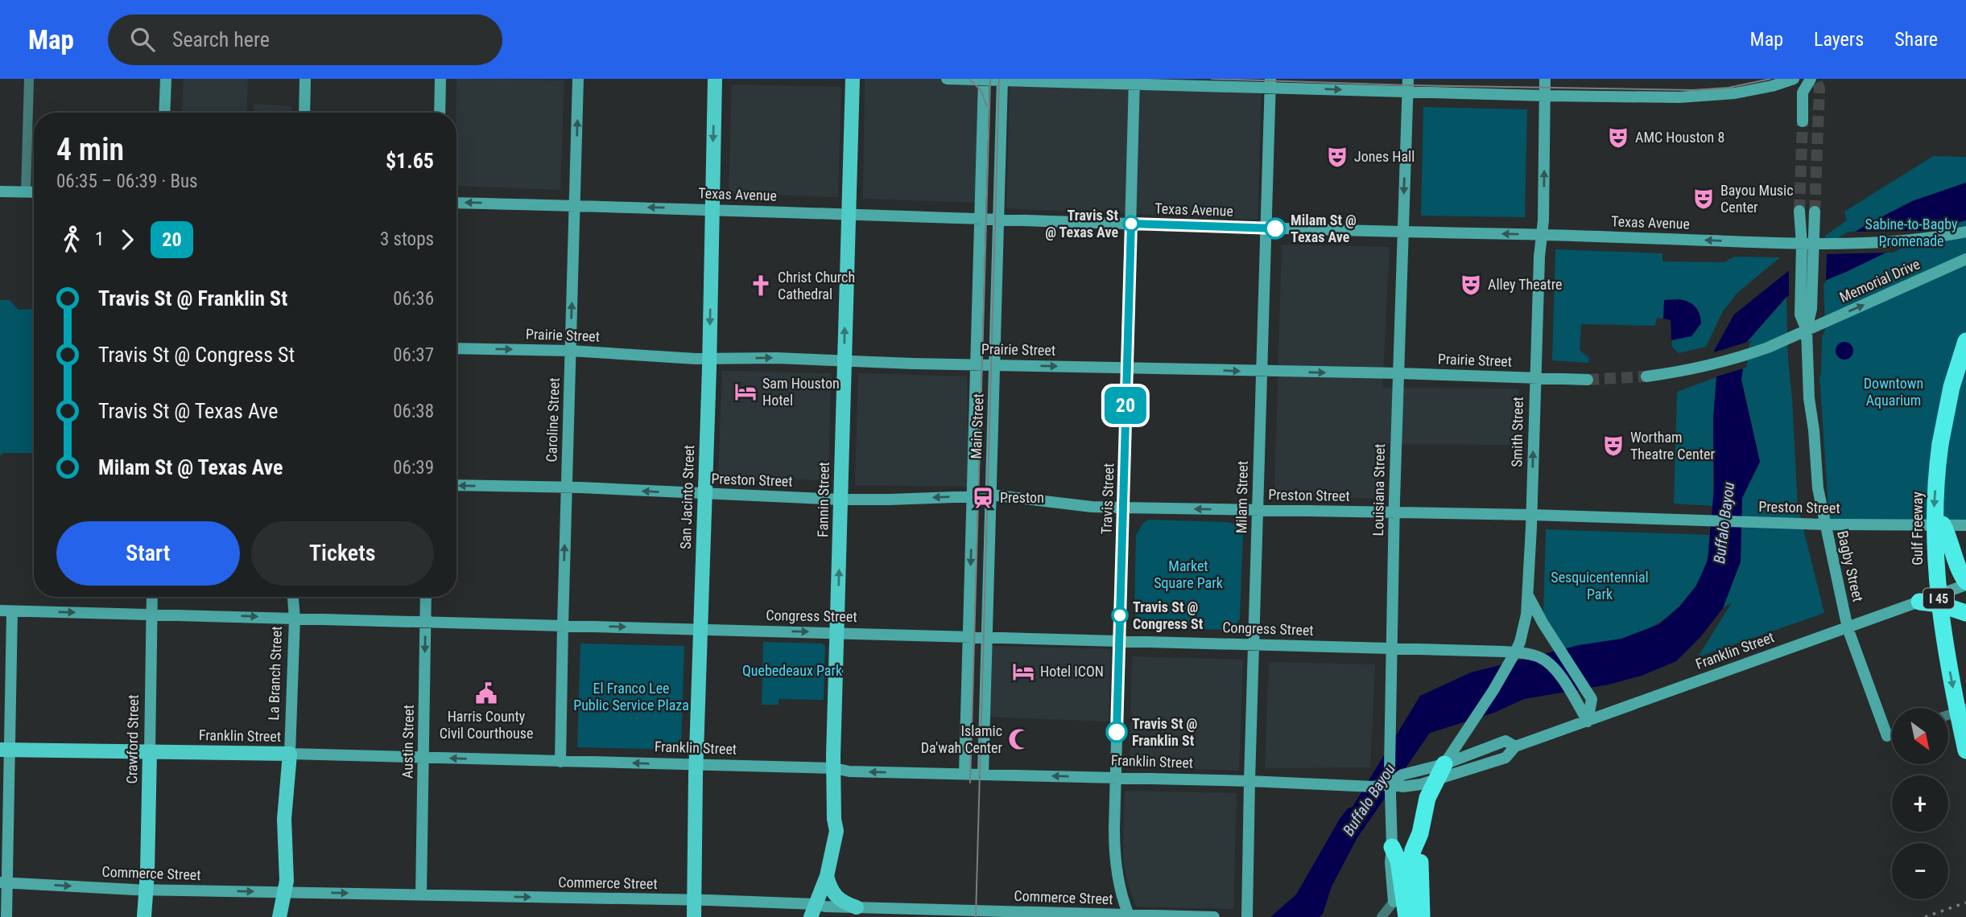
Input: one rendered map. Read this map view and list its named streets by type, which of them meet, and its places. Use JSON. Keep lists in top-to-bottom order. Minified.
{"streets":{"highway":["Gulf Freeway","I 45"],"main road":["San Jacinto Street","Fannin Street","Franklin Street","La Branch Street","Crawford Street"],"street":["Texas Avenue","Memorial Drive","Prairie Street","Caroline Street","Main Street","Smith Street","Preston Street","Louisiana Street","Milam Street","Travis Street","Bagby Street","Congress Street","Austin Street","Commerce Street"]},"crossings":[["Texas Avenue","Memorial Drive"],["Texas Avenue","Caroline Street"],["Texas Avenue","Main Street"],["Texas Avenue","Smith Street"],["Texas Avenue","Louisiana Street"],["Texas Avenue","San Jacinto Street"],["Texas Avenue","Milam Street"],["Texas Avenue","Travis Street"],["Texas Avenue","Fannin Street"],["Texas Avenue","Bagby Street"],["Memorial Drive","Bagby Street"],["Prairie Street","Caroline Street"],["Prairie Street","Main Street"],["Prairie Street","Smith Street"],["Prairie Street","Louisiana Street"],["Prairie Street","San Jacinto Street"],["Prairie Street","Milam Street"],["Prairie Street","Travis Street"],["Prairie Street","Fannin Street"],["Caroline Street","Preston Street"],["Caroline Street","Congress Street"],["Caroline Street","Franklin Street"],["Main Street","Preston Street"],["Main Street","Congress Street"],["Main Street","Franklin Street"],["Smith Street","Preston Street"],["Smith Street","Congress Street"],["Smith Street","Franklin Street"],["Preston Street","Louisiana Street"],["Preston Street","San Jacinto Street"],["Preston Street","Milam Street"],["Preston Street","Travis Street"],["Preston Street","Fannin Street"],["Preston Street","Bagby Street"],["Louisiana Street","Congress Street"],["Louisiana Street","Franklin Street"],["San Jacinto Street","Congress Street"],["San Jacinto Street","Franklin Street"],["San Jacinto Street","Commerce Street"],["Milam Street","Congress Street"],["Milam Street","Franklin Street"],["Travis Street","Congress Street"],["Travis Street","Franklin Street"],["Travis Street","Commerce Street"],["Fannin Street","Congress Street"],["Fannin Street","Franklin Street"],["Fannin Street","Commerce Street"],["Bagby Street","Franklin Street"],["Congress Street","Franklin Street"],["Congress Street","La Branch Street"],["Congress Street","Crawford Street"],["Congress Street","Austin Street"],["Franklin Street","La Branch Street"],["Franklin Street","Crawford Street"],["Franklin Street","Austin Street"],["La Branch Street","Commerce Street"],["Crawford Street","Commerce Street"],["Austin Street","Commerce Street"]],"one_way":["Texas Avenue","Prairie Street","Caroline Street","Smith Street","Gulf Freeway","Austin Street","Commerce Street"],"water":["Buffalo Bayou"],"parks":["Sabine-to-Bagby Promenade","Downtown Aquarium","Market Square Park","Sesquicentennial Park","Quebedeaux Park","El Franco Lee Public Service Plaza"],"places":{"theatre":["AMC Houston 8","Jones Hall","Bayou Music Center","Alley Theatre","Wortham Theatre Center"],"other":["Travis St @ Texas Ave","Milam St @ Texas Ave","Travis St @ Congress St","Travis St @ Franklin St"],"church":["Christ Church Cathedral"],"hotel":["Sam Houston Hotel","Hotel ICON"],"station":["Preston"],"public building":["Harris County Civil Courthouse"],"mosque":["Islamic Da'wah Center"]},"lines":["bus line 20"],"north":"bottom right","page":{"header":"Map","search":"Search here","nav":["Map","Layers","Share"],"on_map":"20","heading":["4 min","06:35 – 06:39 · Bus","$1.65"],"legs":["1","20","3 stops"],"list":[{"name":"Travis St @ Franklin St","value":"06:36"},{"name":"Travis St @ Congress St","value":"06:37"},{"name":"Travis St @ Texas Ave","value":"06:38"},{"name":"Milam St @ Texas Ave","value":"06:39"}],"buttons":["Start","Tickets"],"map_buttons":["+","−"]}}
